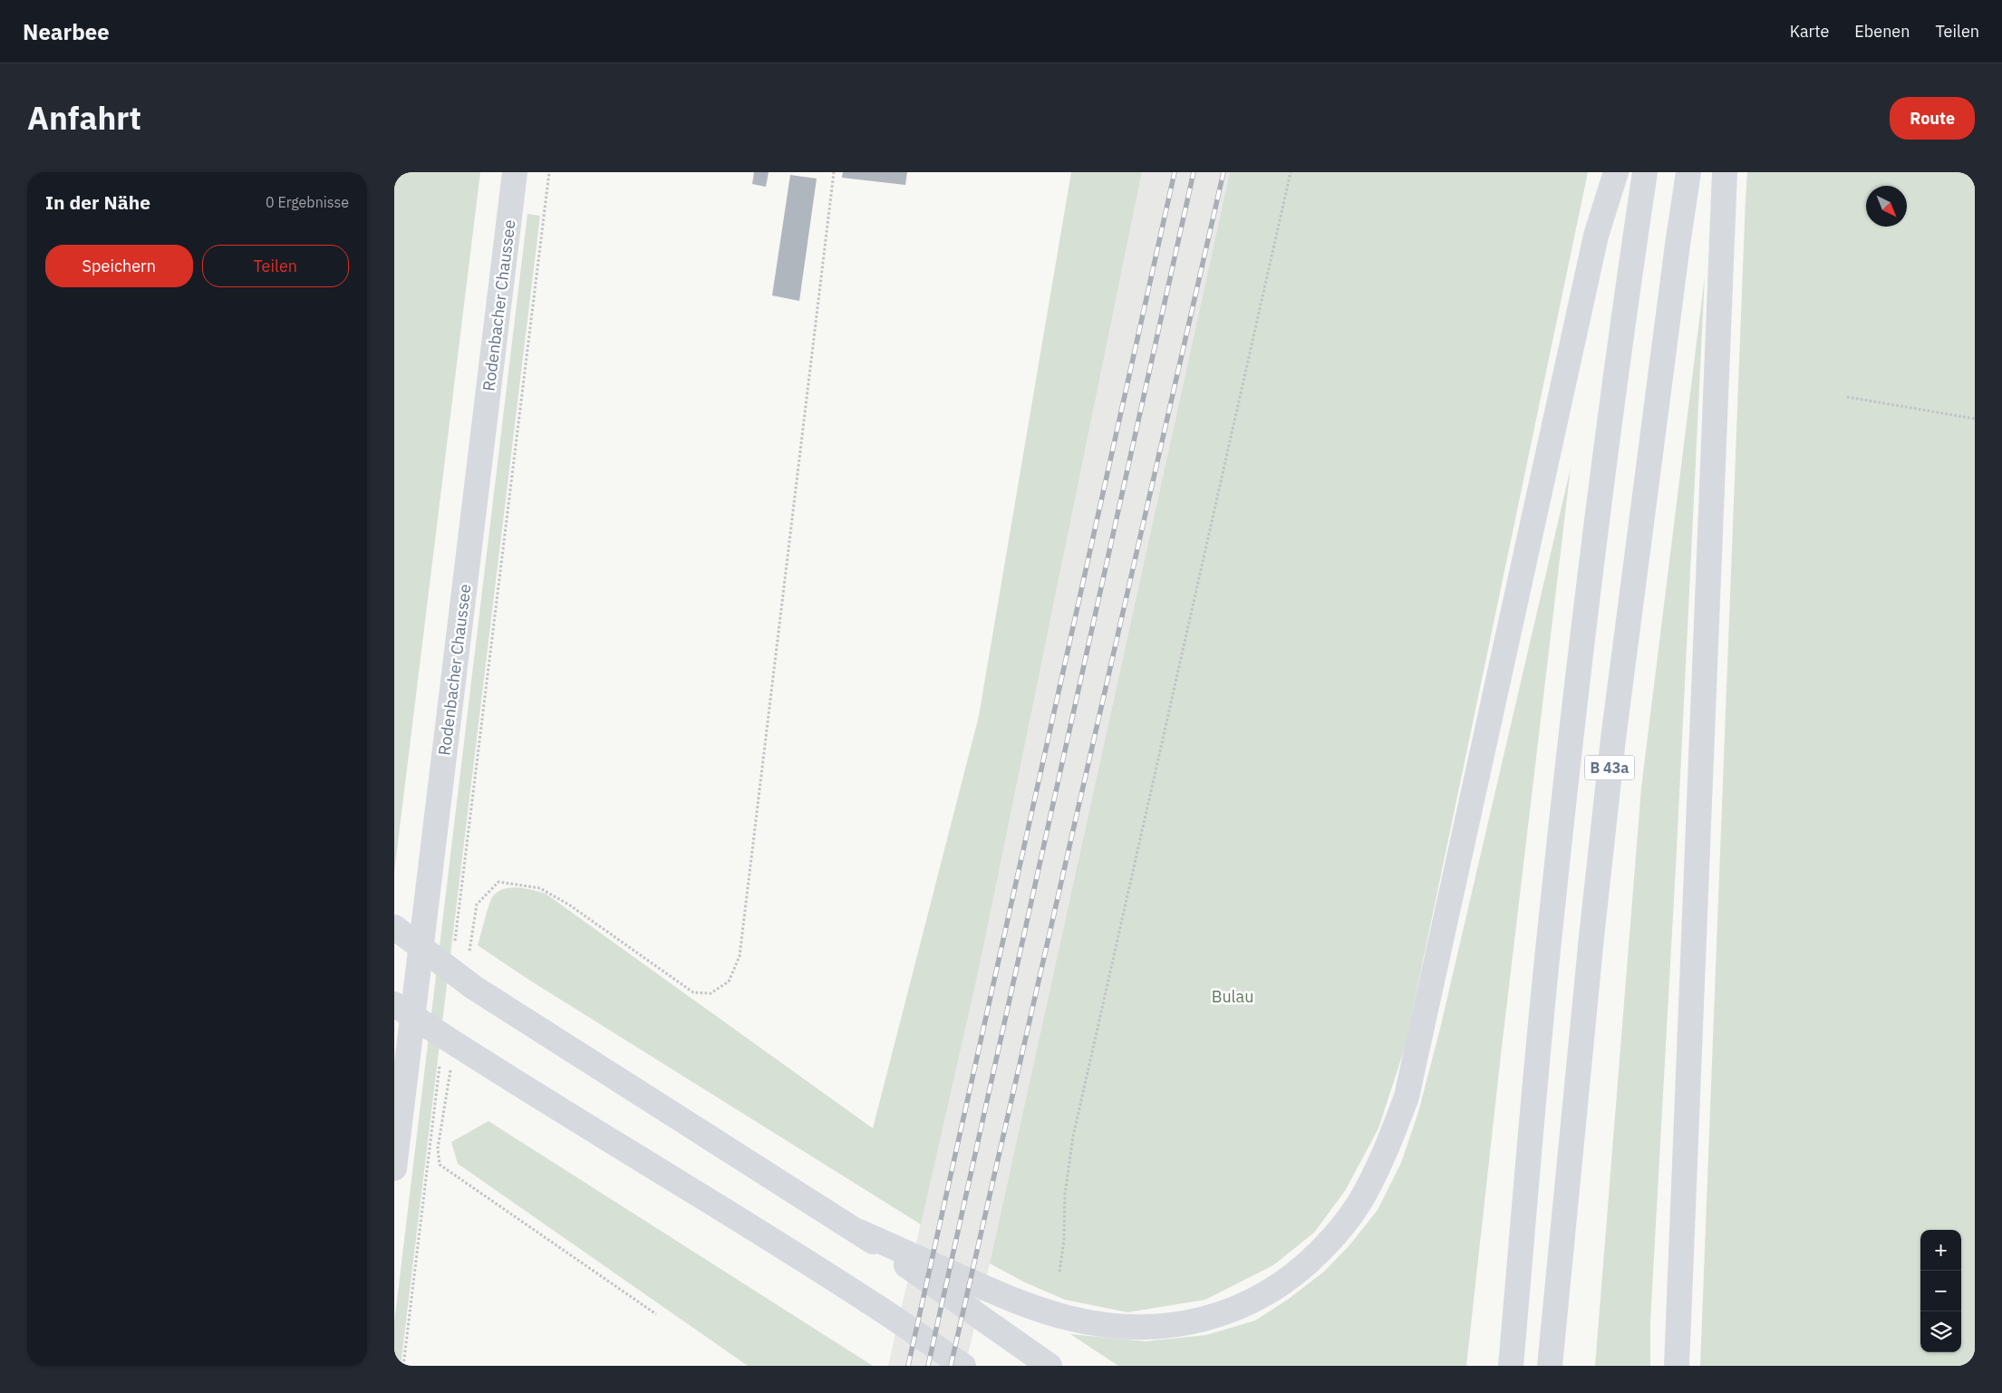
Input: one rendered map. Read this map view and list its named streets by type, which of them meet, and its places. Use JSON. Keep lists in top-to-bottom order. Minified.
{"streets":{"main road":["Rodenbacher Chaussee","B 43a"]},"parks":["Bulau"],"north":"bottom right","page":{"header":"Nearbee","nav":["Karte","Ebenen","Teilen"],"title":"Anfahrt","buttons":["Route",["Speichern","Teilen"]],"heading":["In der Nähe","0 Ergebnisse"],"map_buttons":["+","−"]}}
